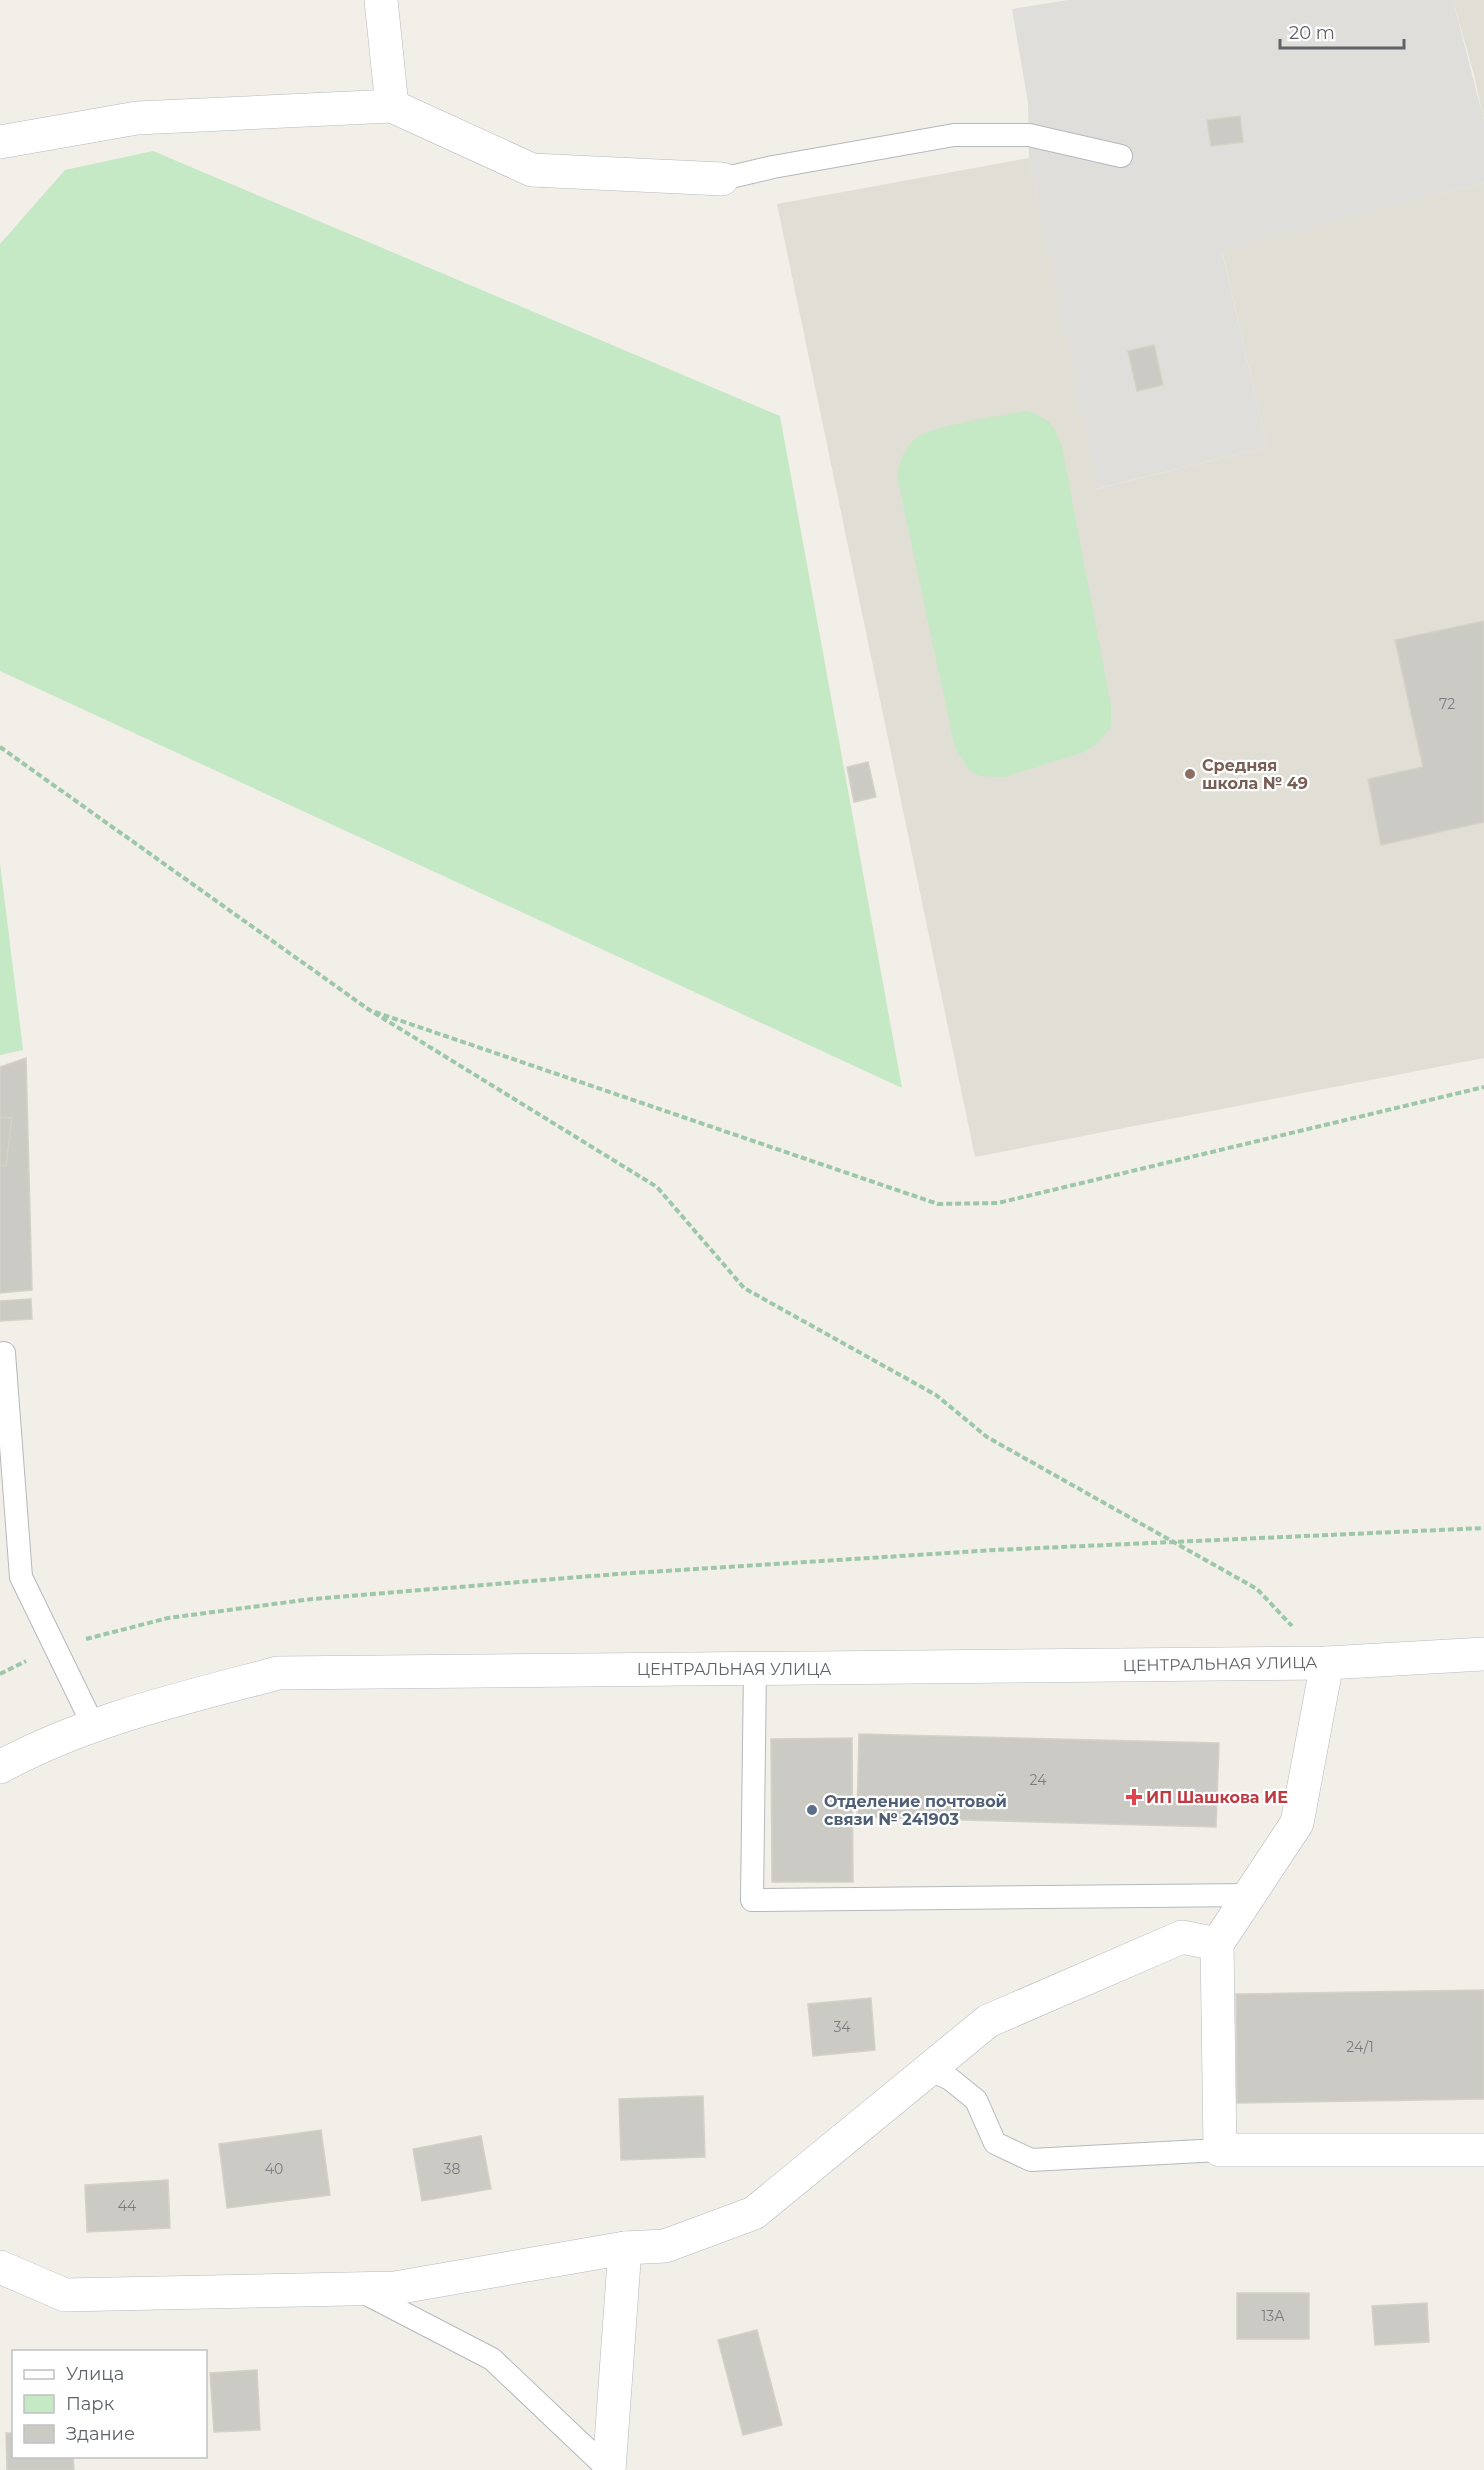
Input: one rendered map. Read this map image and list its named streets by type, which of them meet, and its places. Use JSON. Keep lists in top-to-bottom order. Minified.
{"streets":{"street":["ЦЕНТРАЛЬНАЯ УЛИЦА"]},"places":{"other":["Средняя школа № 49","Отделение почтовой связи № 241903"],"health":["ИП Шашкова ИЕ"]},"house_numbers":["72","24","34","24/1","40","38","44","13А"],"legend":["Улица","Парк","Здание"],"scale_bar":"20 m"}
